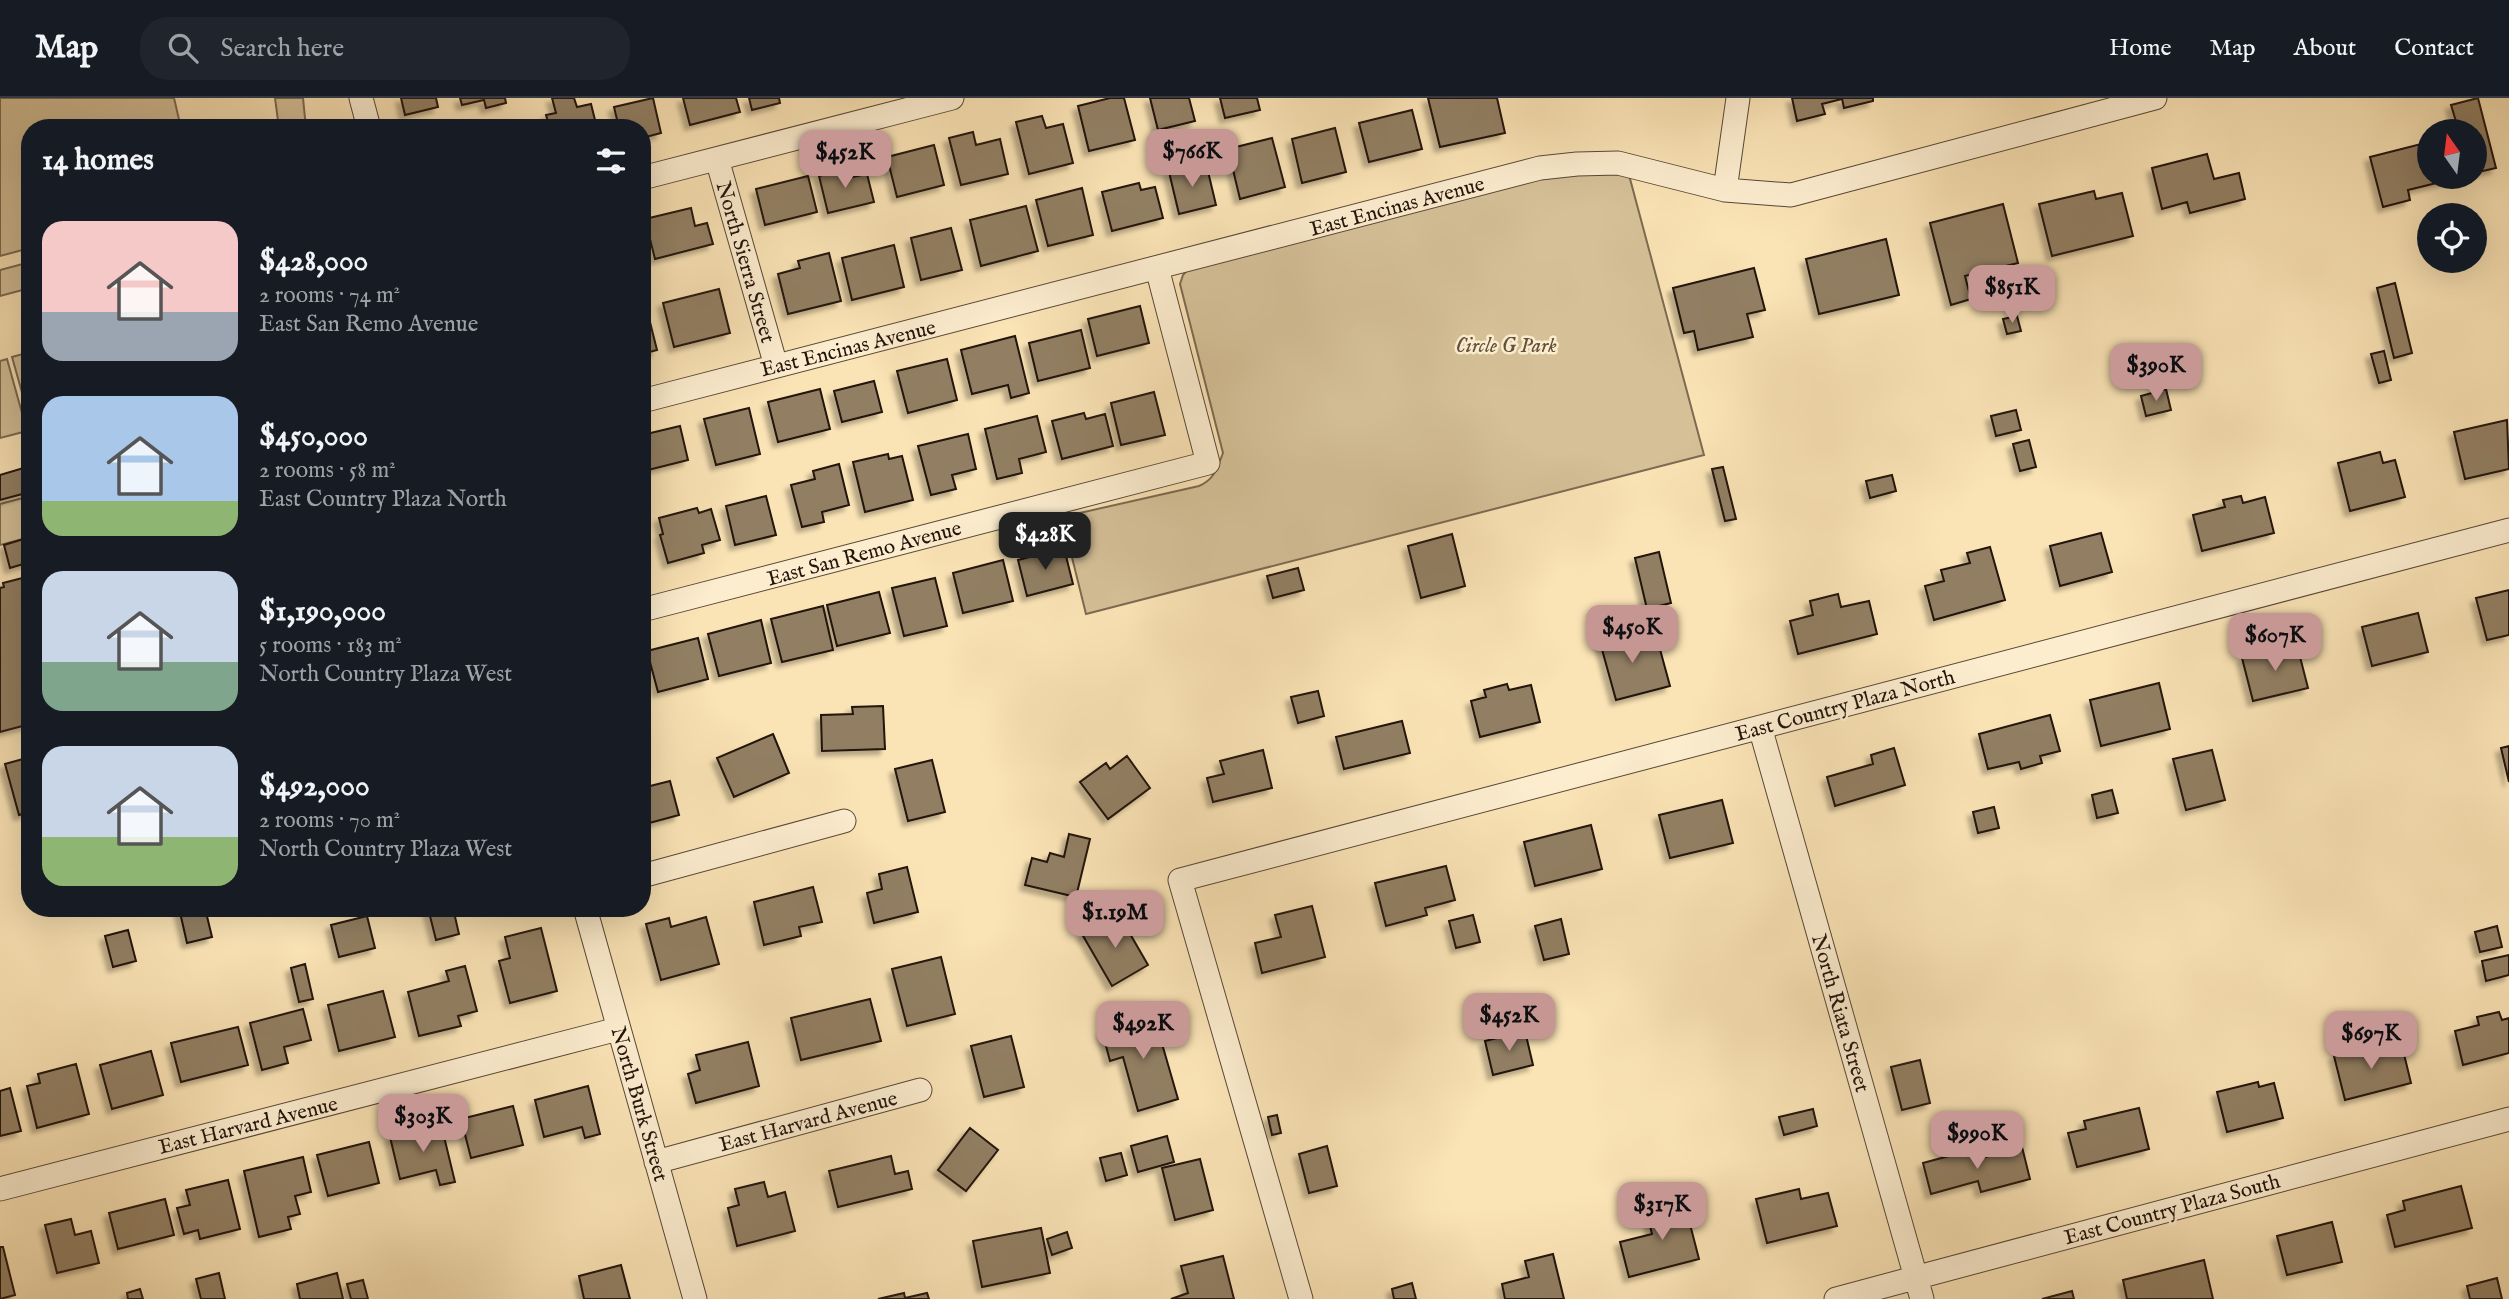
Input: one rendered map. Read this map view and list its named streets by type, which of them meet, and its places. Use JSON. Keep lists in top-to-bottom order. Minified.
{"streets":{"street":["East Encinas Avenue","North Sierra Street","East San Remo Avenue","East Country Plaza North","North Riata Street","North Burk Street","East Harvard Avenue","East Country Plaza South"]},"crossings":[["East Encinas Avenue","North Sierra Street"],["East Encinas Avenue","East San Remo Avenue"],["East Country Plaza North","North Riata Street"],["North Riata Street","East Country Plaza South"],["North Burk Street","East Harvard Avenue"]],"parks":["Circle G Park"],"north":"top","page":{"header":"Map","search":"Search here","nav":["Home","Map","About","Contact"],"heading":"14 homes","price":["$766K","$452K","$851K","$390K","$428K","$450K","$607K","$1.19M","$452K","$492K","$697K","$303K","$990K","$317K"],"list":[{"name":"$428,000","note":"2 rooms · 74 m² · East San Remo Avenue"},{"name":"$450,000","note":"2 rooms · 58 m² · East Country Plaza North"},{"name":"$1,190,000","note":"5 rooms · 183 m² · North Country Plaza West"},{"name":"$492,000","note":"2 rooms · 70 m² · North Country Plaza West"}]}}
